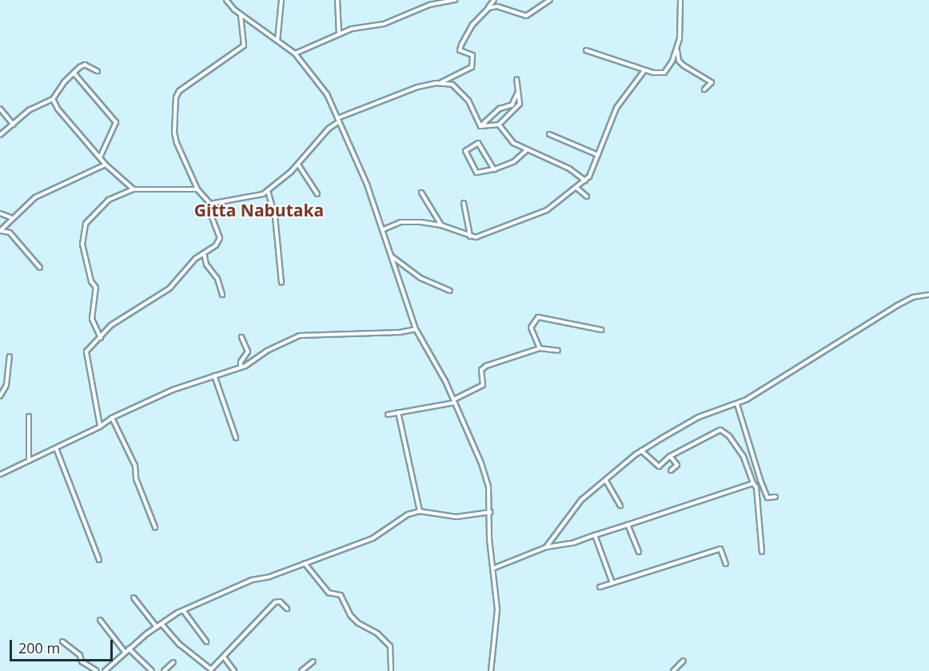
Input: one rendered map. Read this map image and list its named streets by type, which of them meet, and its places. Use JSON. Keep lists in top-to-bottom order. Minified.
{"districts":["Gitta Nabutaka"],"scale_bar":"200 m"}
